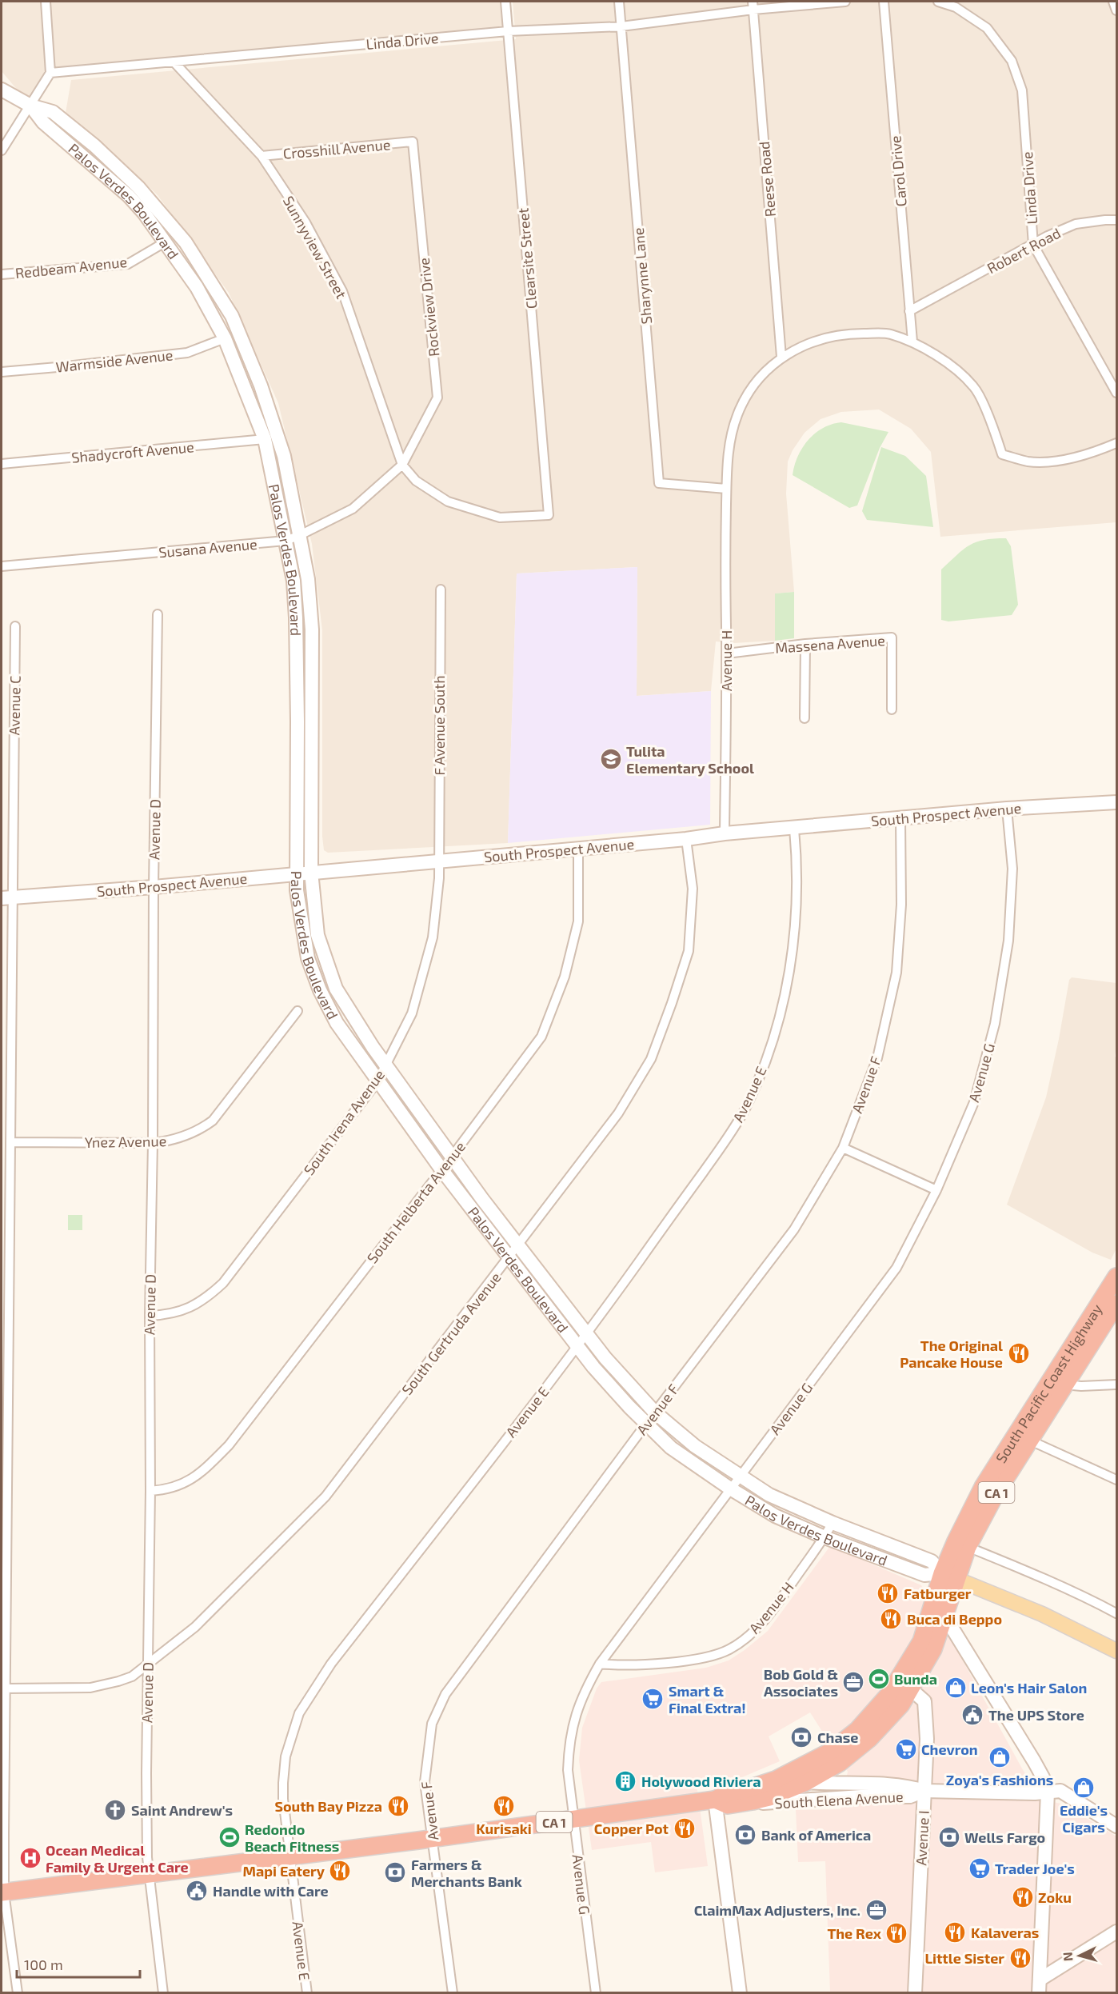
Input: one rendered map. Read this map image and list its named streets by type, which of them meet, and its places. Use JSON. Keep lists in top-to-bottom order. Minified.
{"streets":{"highway":["South Pacific Coast Highway","CA 1"],"main road":["Palos Verdes Boulevard","South Prospect Avenue","South Elena Avenue","Avenue I"],"street":["Linda Drive","Crosshill Avenue","Carol Drive","Reese Road","Sunnyview Street","Robert Road","Clearsite Street","Redbeam Avenue","Sharynne Lane","Rockview Drive","Warmside Avenue","Shadycroft Avenue","Susana Avenue","Massena Avenue","Avenue H","Avenue C","F Avenue South","Avenue D","Avenue G","Avenue F","Avenue E","South Irena Avenue","Ynez Avenue","South Helberta Avenue","South Gertruda Avenue"]},"crossings":[["Linda Drive","Reese Road"],["Linda Drive","Sunnyview Street"],["Linda Drive","Robert Road"],["Linda Drive","Clearsite Street"],["Linda Drive","Sharynne Lane"],["Crosshill Avenue","Sunnyview Street"],["Crosshill Avenue","Rockview Drive"],["Carol Drive","Robert Road"],["Carol Drive","Avenue H"],["Reese Road","Avenue H"],["Palos Verdes Boulevard","Redbeam Avenue"],["Palos Verdes Boulevard","Warmside Avenue"],["Palos Verdes Boulevard","Shadycroft Avenue"],["Palos Verdes Boulevard","Susana Avenue"],["Palos Verdes Boulevard","Avenue H"],["Palos Verdes Boulevard","South Prospect Avenue"],["Palos Verdes Boulevard","Avenue G"],["Palos Verdes Boulevard","Avenue F"],["Palos Verdes Boulevard","Avenue E"],["Palos Verdes Boulevard","South Irena Avenue"],["Palos Verdes Boulevard","South Helberta Avenue"],["Palos Verdes Boulevard","South Gertruda Avenue"],["Palos Verdes Boulevard","South Pacific Coast Highway"],["Sunnyview Street","Clearsite Street"],["Sunnyview Street","Rockview Drive"],["Sunnyview Street","Susana Avenue"],["Clearsite Street","Rockview Drive"],["Clearsite Street","Susana Avenue"],["Sharynne Lane","Avenue H"],["Rockview Drive","Susana Avenue"],["Massena Avenue","Avenue H"],["Avenue H","South Prospect Avenue"],["Avenue H","Avenue G"],["Avenue C","South Prospect Avenue"],["Avenue C","Ynez Avenue"],["Avenue C","South Gertruda Avenue"],["Avenue C","South Pacific Coast Highway"],["F Avenue South","South Prospect Avenue"],["F Avenue South","South Irena Avenue"],["South Prospect Avenue","Avenue D"],["South Prospect Avenue","Avenue G"],["South Prospect Avenue","Avenue F"],["South Prospect Avenue","Avenue E"],["South Prospect Avenue","South Irena Avenue"],["South Prospect Avenue","South Helberta Avenue"],["South Prospect Avenue","South Gertruda Avenue"],["Avenue D","South Irena Avenue"],["Avenue D","Ynez Avenue"],["Avenue D","South Helberta Avenue"],["Avenue D","South Gertruda Avenue"],["Avenue D","South Pacific Coast Highway"],["Avenue G","South Pacific Coast Highway"],["Avenue F","South Pacific Coast Highway"],["Avenue E","South Pacific Coast Highway"],["South Pacific Coast Highway","South Elena Avenue"],["South Pacific Coast Highway","Avenue I"],["South Elena Avenue","Avenue I"]],"places":{"school or university":["Tulita Elementary School"],"restaurant":["The Original Pancake House","Fatburger","Buca di Beppo","South Bay Pizza","Kurisaki","Copper Pot","Mapi Eatery","Zoku","Kalaveras","The Rex","Little Sister"],"sports":["Bunda","Redondo Beach Fitness"],"office":["Bob Gold & Associates","ClaimMax Adjusters, Inc."],"shop":["Leon's Hair Salon","Zoya's Fashions","Eddie's Cigars"],"supermarket":["Smart & Final Extra!","Chevron","Trader Joe's"],"public building":["The UPS Store","Handle with Care"],"bank":["Chase","Bank of America","Wells Fargo","Farmers & Merchants Bank"],"building":["Holywood Riviera"],"church":["Saint Andrew's"],"hospital":["Ocean Medical Family & Urgent Care"]},"scale_bar":"100 m","north":"left"}
